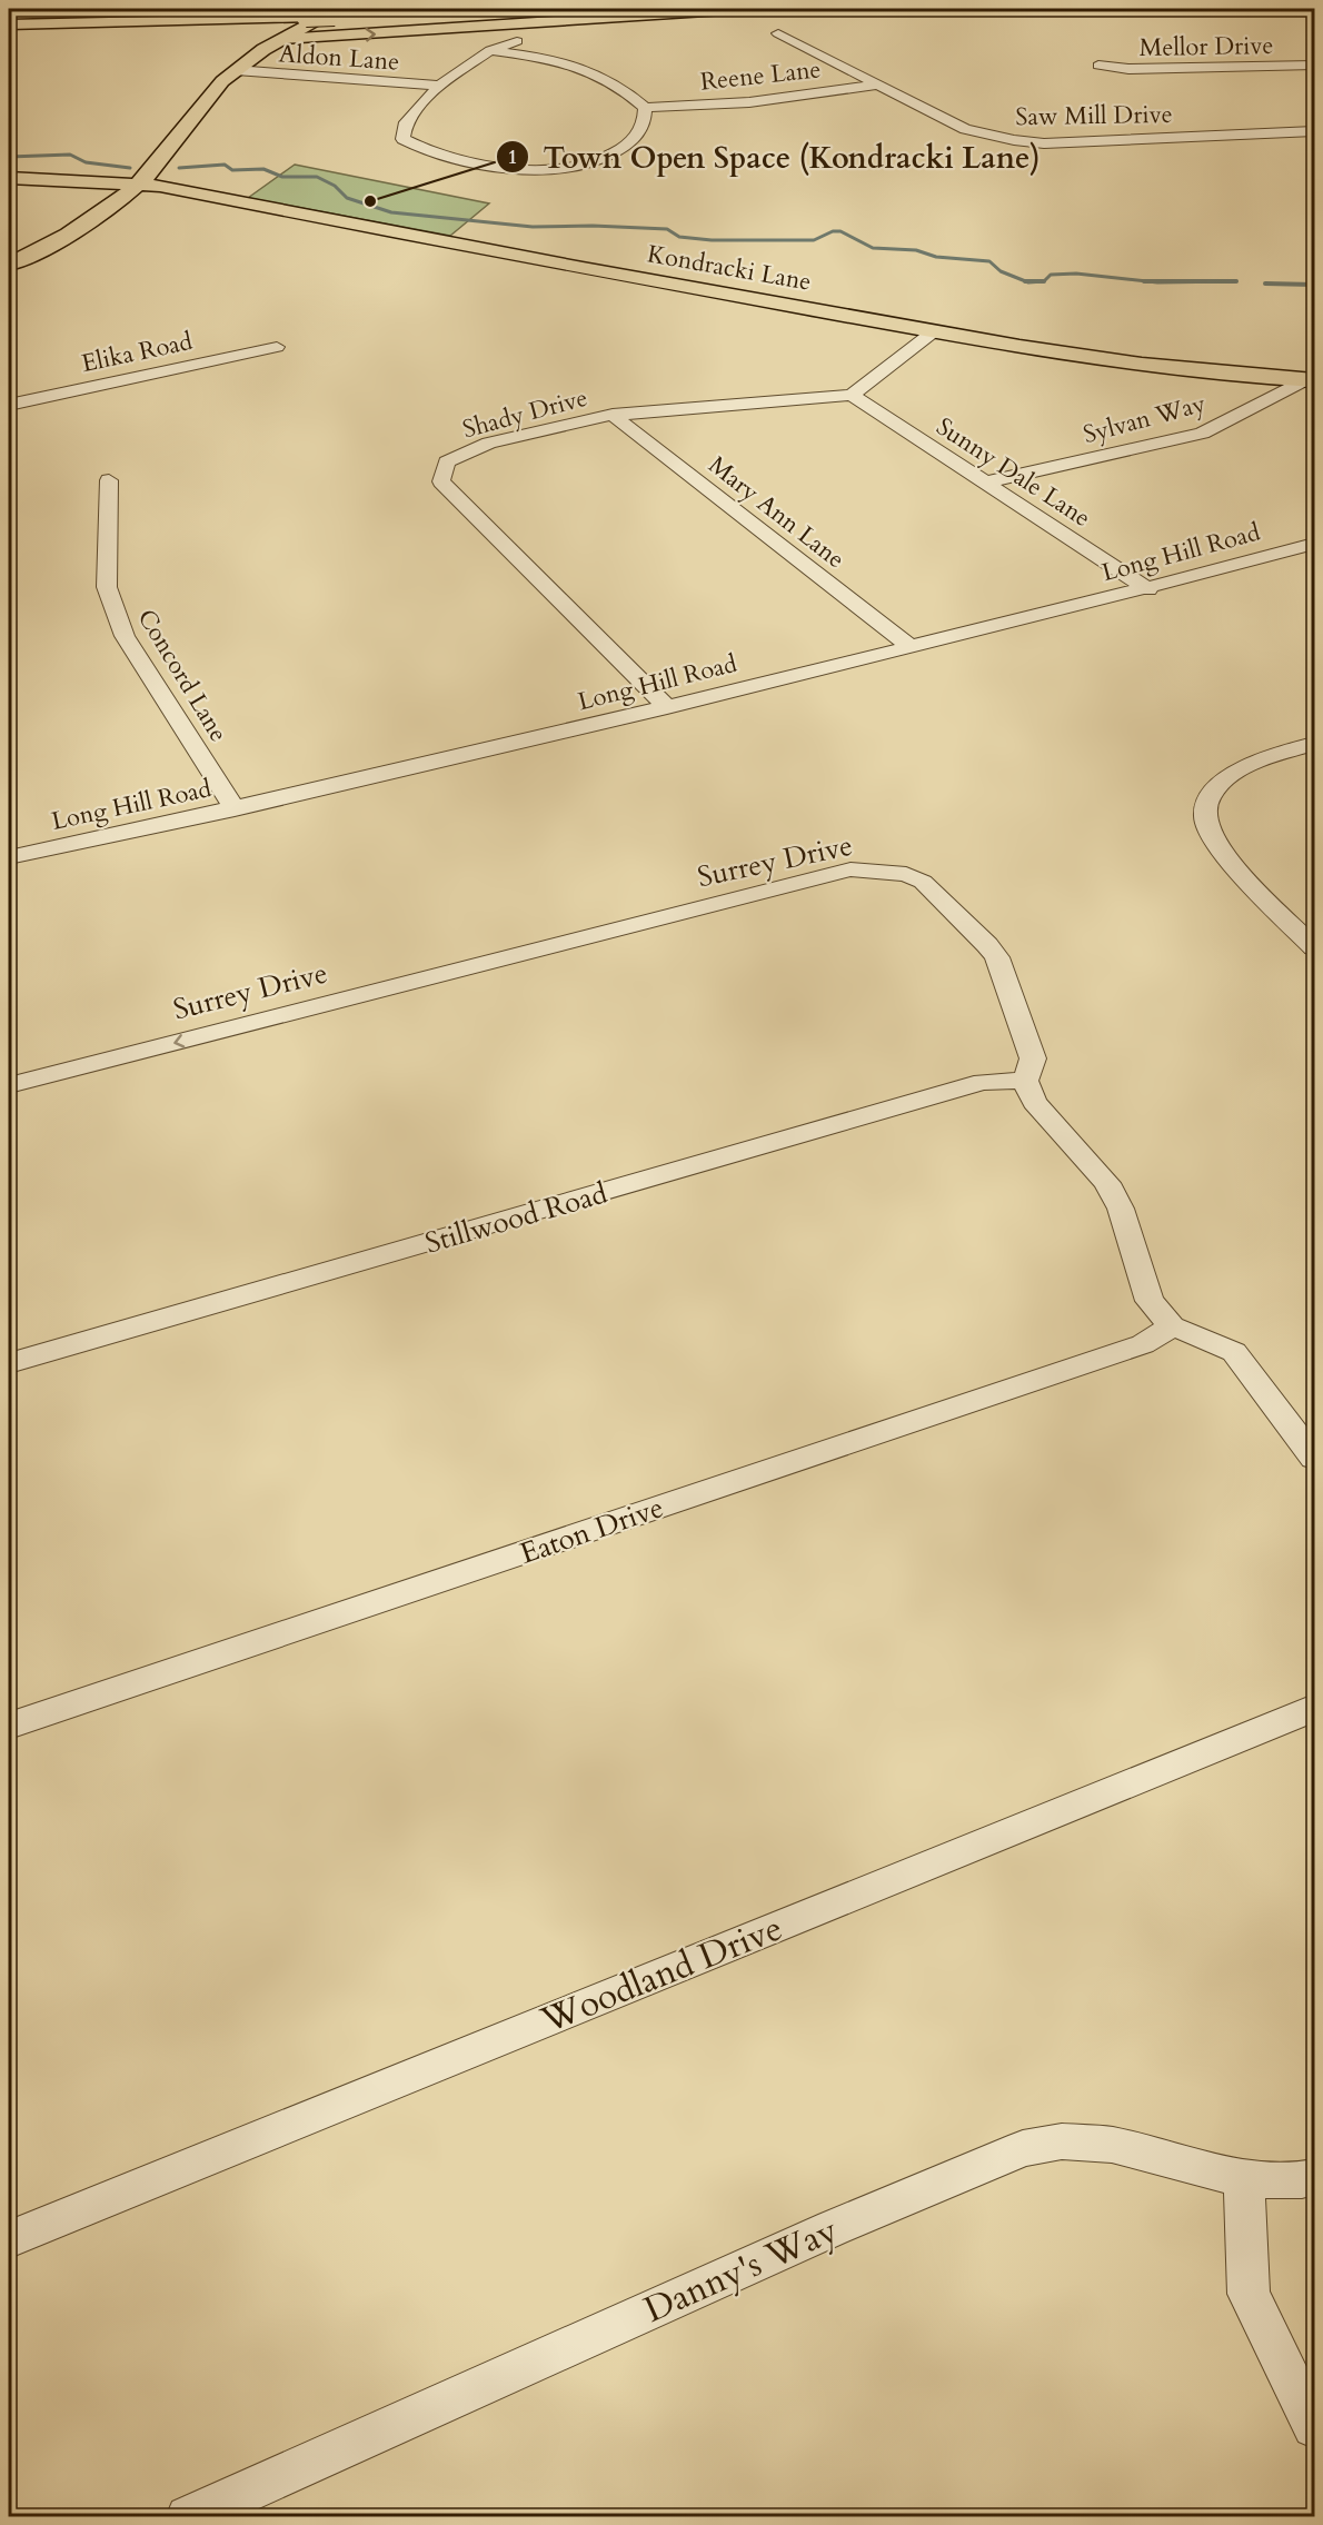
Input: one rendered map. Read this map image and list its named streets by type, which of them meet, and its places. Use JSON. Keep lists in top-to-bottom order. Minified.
{"streets":{"main road":["Kondracki Lane"],"street":["Mellor Drive","Aldon Lane","Reene Lane","Saw Mill Drive","Elika Road","Shady Drive","Sylvan Way","Sunny Dale Lane","Mary Ann Lane","Long Hill Road","Concord Lane","Surrey Drive","Stillwood Road","Eaton Drive","Woodland Drive","Danny's Way"]},"crossings":[["Reene Lane","Saw Mill Drive"],["Kondracki Lane","Sylvan Way"],["Shady Drive","Sunny Dale Lane"],["Shady Drive","Mary Ann Lane"],["Shady Drive","Long Hill Road"],["Sylvan Way","Sunny Dale Lane"],["Sunny Dale Lane","Long Hill Road"],["Mary Ann Lane","Long Hill Road"],["Long Hill Road","Concord Lane"]],"places":["Town Open Space (Kondracki Lane)"]}
